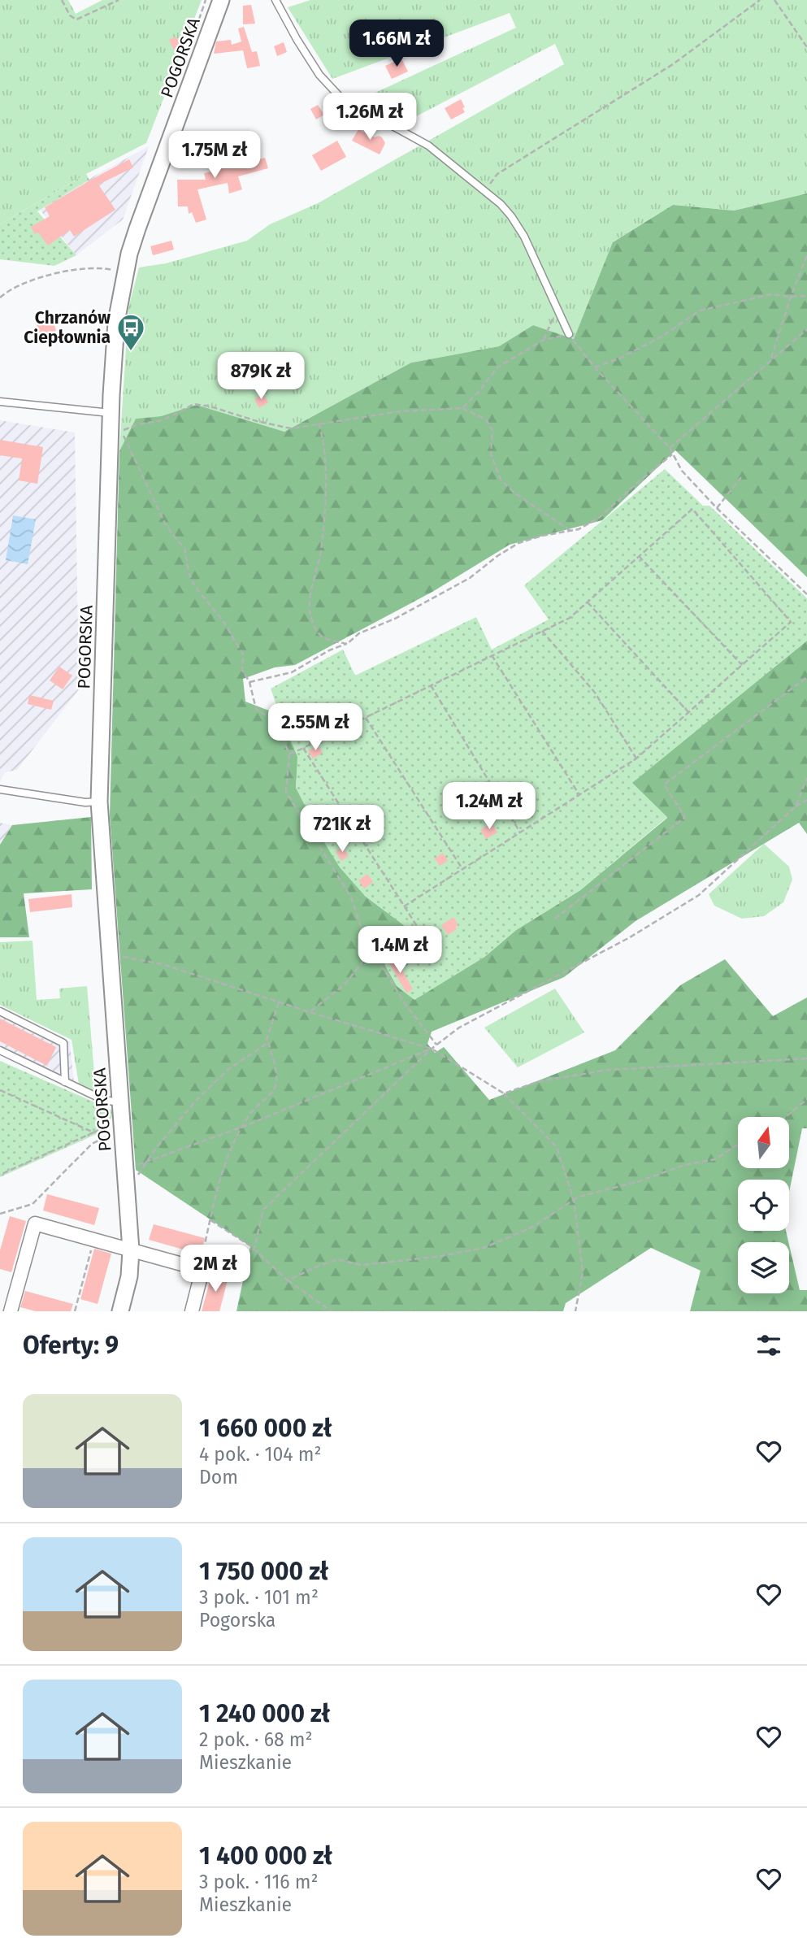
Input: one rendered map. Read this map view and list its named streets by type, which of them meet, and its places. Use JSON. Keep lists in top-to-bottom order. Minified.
{"streets":{"street":["POGORSKA"]},"places":{"bus stop":["Chrzanów Ciepłownia"]},"north":"top","page":{"price":["1.66M zł","1.26M zł","1.75M zł","879K zł","2.55M zł","1.24M zł","721K zł","1.4M zł","2M zł"],"heading":"Oferty: 9","list":[{"name":"1 660 000 zł","note":"4 pok. · 104 m² · Dom"},{"name":"1 750 000 zł","note":"3 pok. · 101 m² · Pogorska"},{"name":"1 240 000 zł","note":"2 pok. · 68 m² · Mieszkanie"},{"name":"1 400 000 zł","note":"3 pok. · 116 m² · Mieszkanie"}]}}
